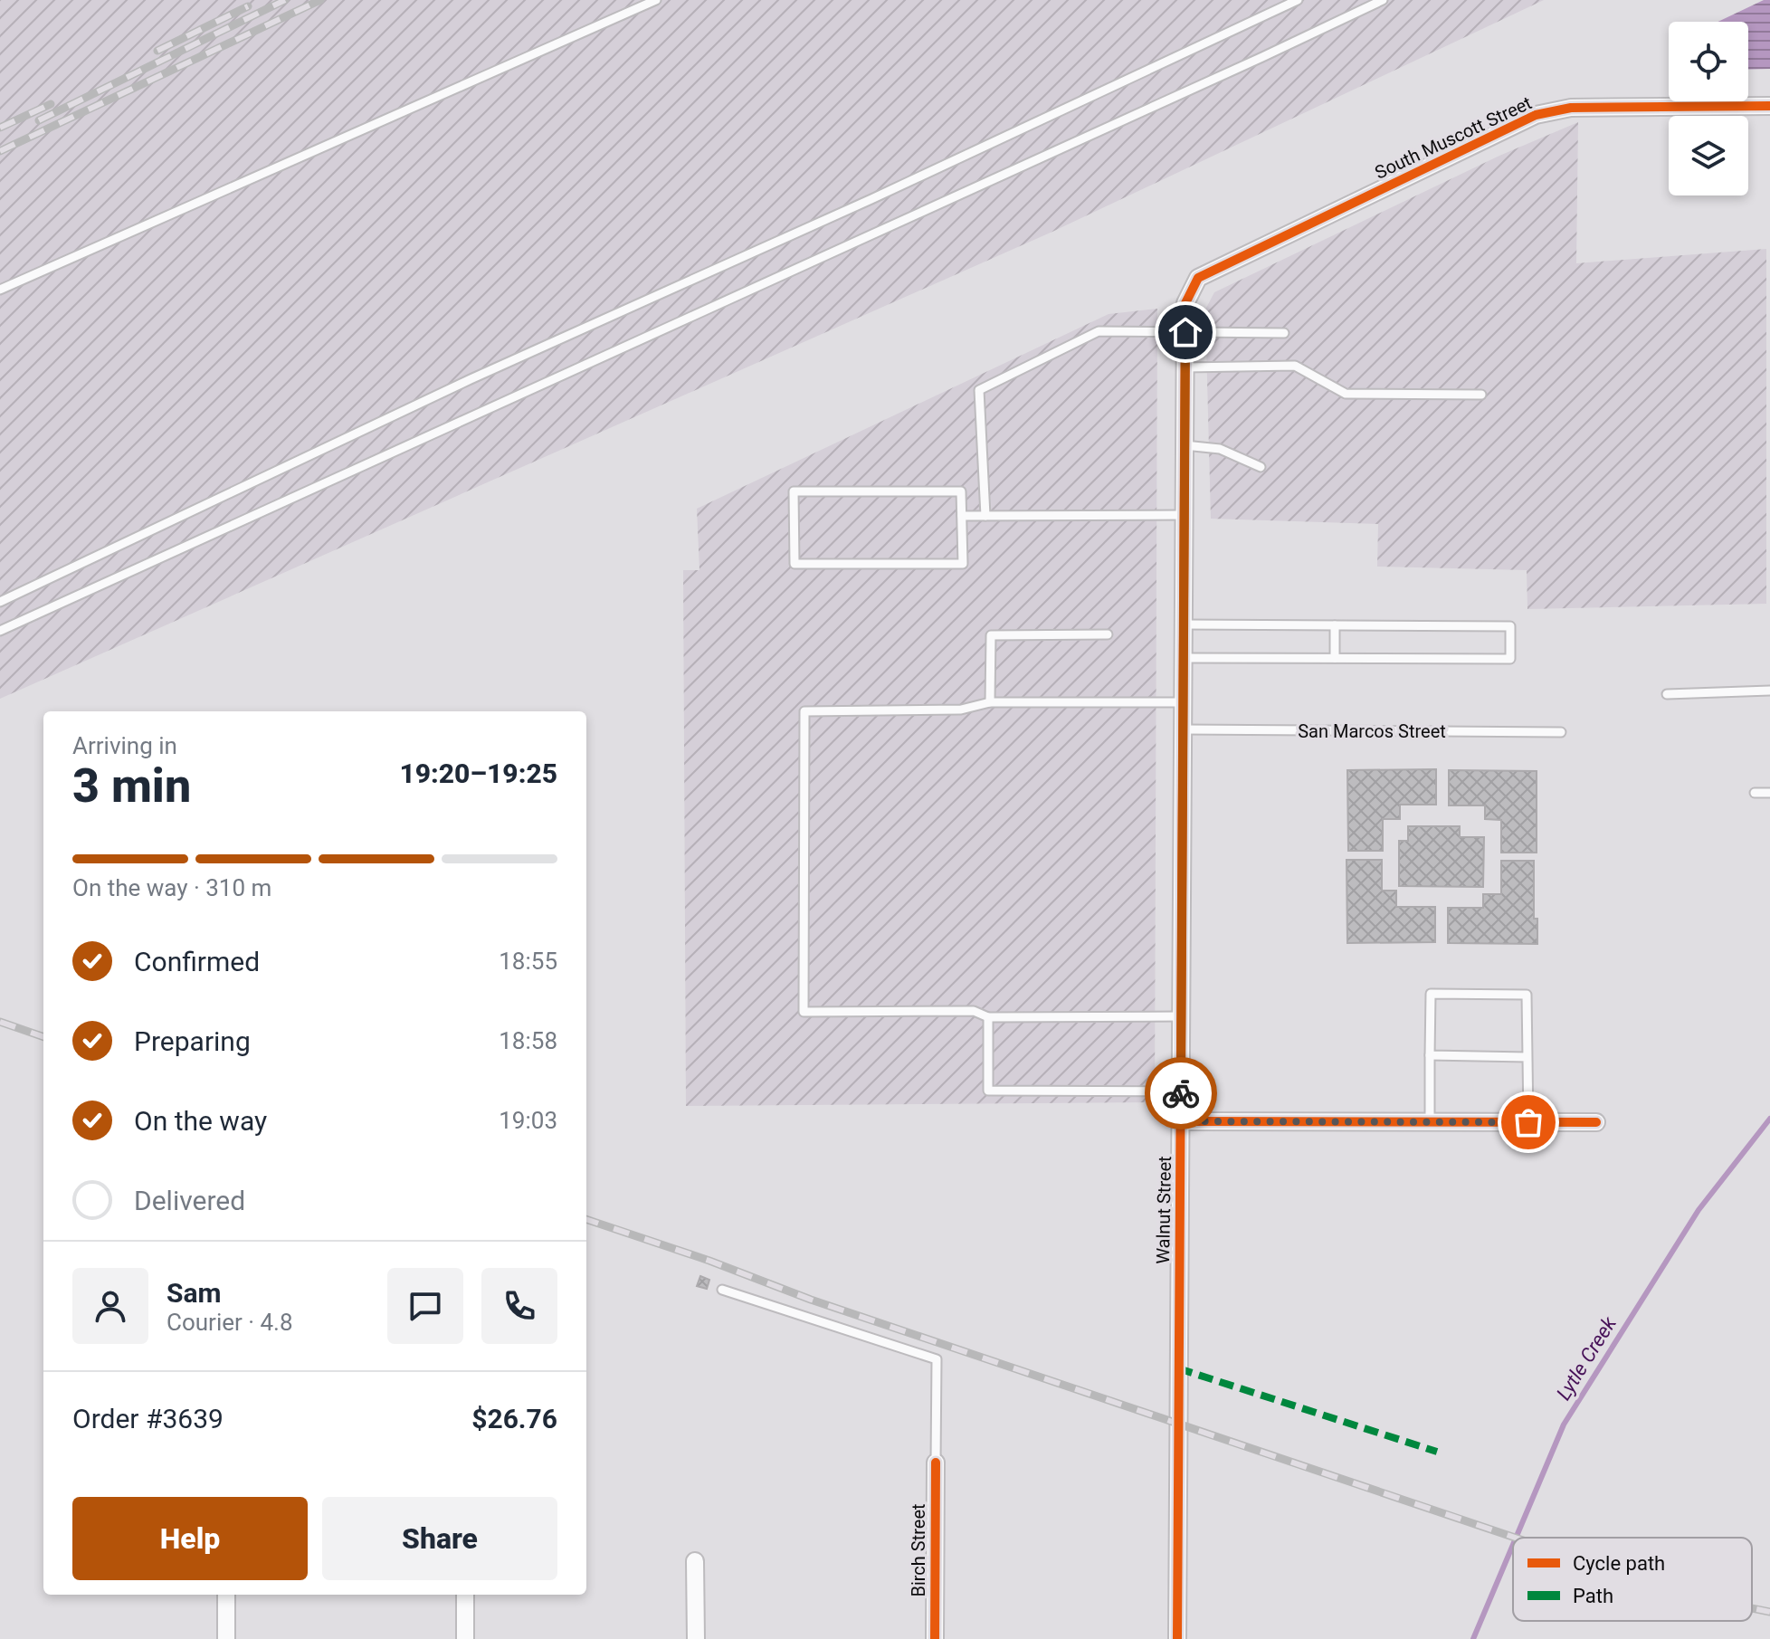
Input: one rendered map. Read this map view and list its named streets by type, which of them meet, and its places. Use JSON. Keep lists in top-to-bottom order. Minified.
{"streets":{"street":["South Muscott Street","Walnut Street","Birch Street"],"lane":["San Marcos Street"]},"crossings":[["South Muscott Street","Walnut Street"],["San Marcos Street","Walnut Street"]],"water":["Lytle Creek"],"legend":["Cycle path","Path"],"page":{"heading":["3 min","Arriving in","19:20–19:25"],"panel":["Sam","Courier · 4.8","Order #3639","$26.76"],"bar":"On the way · 310 m","list":[["Confirmed","18:55"],["Preparing","18:58"],["On the way","19:03"],"Delivered"],"buttons":["Help","Share"]}}
